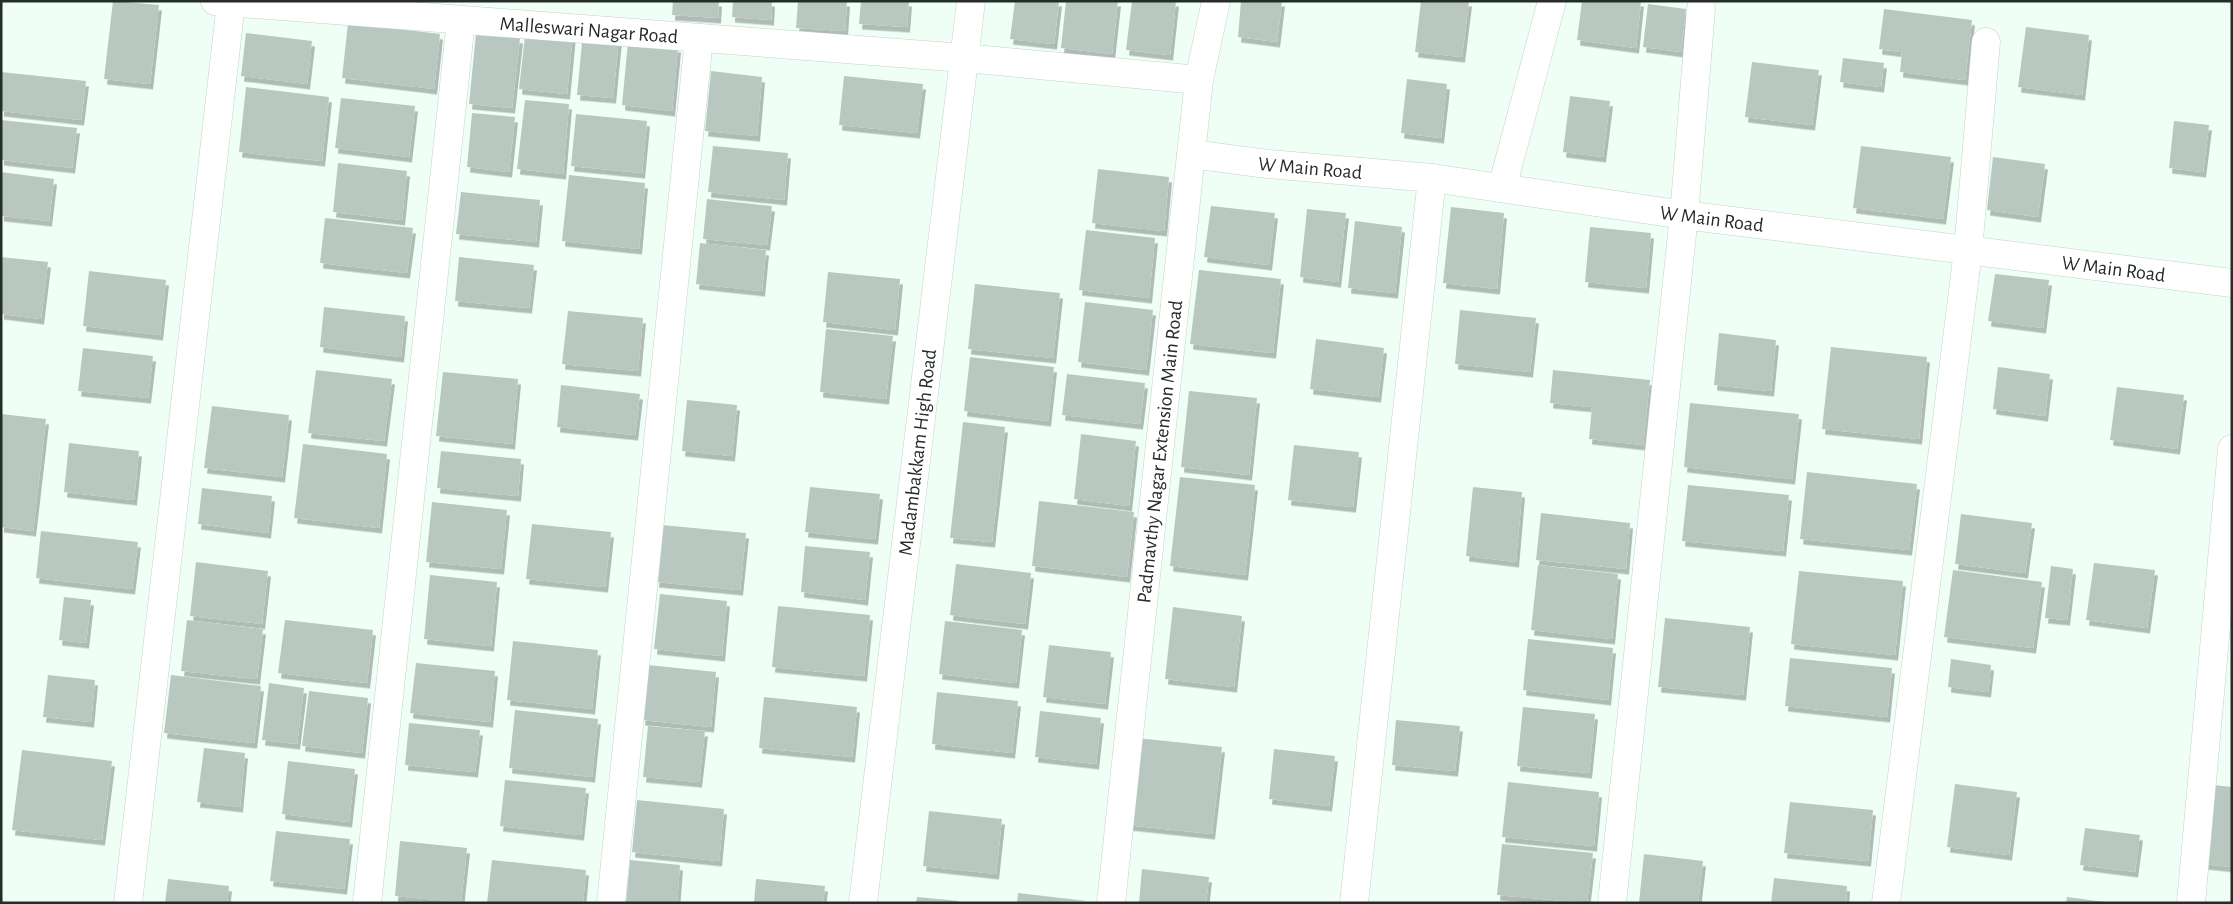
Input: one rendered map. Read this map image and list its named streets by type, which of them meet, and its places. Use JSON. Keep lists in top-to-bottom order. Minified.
{"streets":{"street":["Malleswari Nagar Road","W Main Road","Padmavthy Nagar Extension Main Road","Madambakkam High Road"]},"crossings":[["Malleswari Nagar Road","Padmavthy Nagar Extension Main Road"],["Malleswari Nagar Road","Madambakkam High Road"],["W Main Road","Padmavthy Nagar Extension Main Road"]]}
